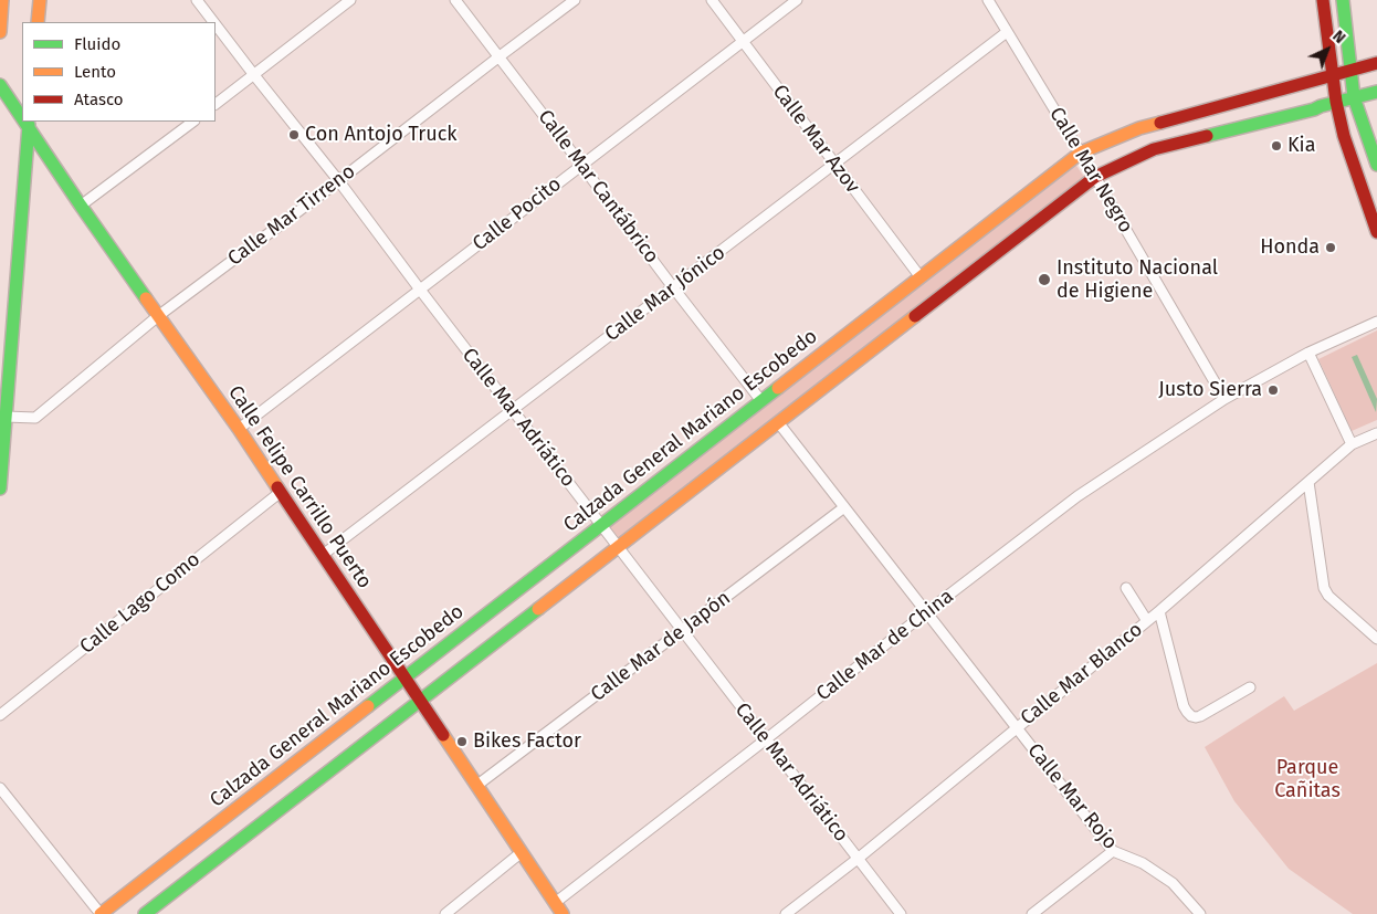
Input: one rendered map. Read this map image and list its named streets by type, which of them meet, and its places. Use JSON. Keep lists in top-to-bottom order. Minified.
{"streets":{"main road":["Calzada General Mariano Escobedo","Calle Felipe Carrillo Puerto"],"street":["Calle Mar Azov","Calle Mar Negro","Calle Mar Cantábrico","Calle Pocito","Calle Mar Tirreno","Calle Mar Jónico","Calle Mar Adriático","Calle Lago Como","Calle Mar de China","Calle Mar de Japón","Calle Mar Blanco","Calle Mar Rojo"]},"crossings":[["Calle Mar Azov","Calle Pocito"],["Calle Mar Azov","Calle Mar Jónico"],["Calle Mar Azov","Calzada General Mariano Escobedo"],["Calle Mar Negro","Calle Mar Jónico"],["Calle Mar Negro","Calzada General Mariano Escobedo"],["Calle Mar Negro","Calle Mar de China"],["Calle Mar Cantábrico","Calle Pocito"],["Calle Mar Cantábrico","Calle Mar Tirreno"],["Calle Mar Cantábrico","Calle Mar Jónico"],["Calle Mar Cantábrico","Calzada General Mariano Escobedo"],["Calle Pocito","Calle Mar Adriático"],["Calle Pocito","Calle Felipe Carrillo Puerto"],["Calle Mar Tirreno","Calle Mar Adriático"],["Calle Mar Tirreno","Calle Felipe Carrillo Puerto"],["Calle Mar Jónico","Calle Mar Adriático"],["Calle Mar Jónico","Calle Felipe Carrillo Puerto"],["Calle Mar Adriático","Calzada General Mariano Escobedo"],["Calle Mar Adriático","Calle Mar de China"],["Calle Mar Adriático","Calle Mar de Japón"],["Calle Mar Adriático","Calle Mar Blanco"],["Calzada General Mariano Escobedo","Calle Felipe Carrillo Puerto"],["Calle Felipe Carrillo Puerto","Calle Lago Como"],["Calle Felipe Carrillo Puerto","Calle Mar de China"],["Calle Felipe Carrillo Puerto","Calle Mar de Japón"],["Calle Mar de China","Calle Mar Rojo"],["Calle Mar de Japón","Calle Mar Rojo"],["Calle Mar Blanco","Calle Mar Rojo"]],"parks":["Parque Cañitas"],"places":["Con Antojo Truck","Kia","Honda","Instituto Nacional de Higiene","Justo Sierra","Bikes Factor"],"legend":["Fluido","Lento","Atasco"],"north":"top right"}
